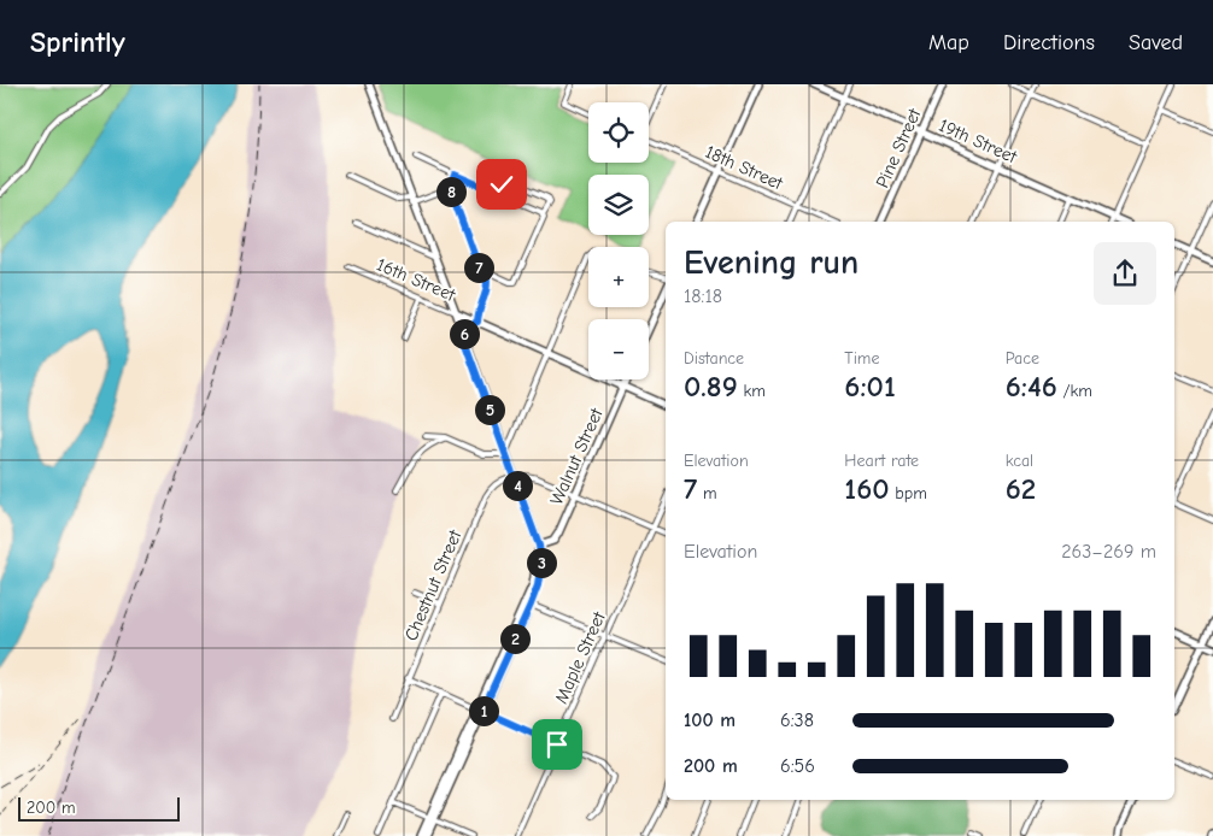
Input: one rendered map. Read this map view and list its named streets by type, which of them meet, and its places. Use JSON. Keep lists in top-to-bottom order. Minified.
{"streets":{"main road":["19th Street","Pine Street","16th Street","Walnut Street"],"street":["18th Street","Chestnut Street","Maple Street"]},"crossings":[["19th Street","Pine Street"],["16th Street","Walnut Street"]],"scale_bar":"200 m","page":{"header":"Sprintly","nav":["Map","Directions","Saved"],"map_buttons":["+","−"],"pins":["8","7","6","5","4","3","2","1"],"heading":["Evening run","18:18"],"stats":[["Distance","0.89 km"],["Time","6:01"],["Pace","6:46 /km"],["Elevation","7 m"],["Heart rate","160 bpm"],["kcal","62"]],"chart":["Elevation","263–269 m"],"list":[{"name":"100 m","note":"6:38"},{"name":"200 m","note":"6:56"}],"scale":"200 m"}}
